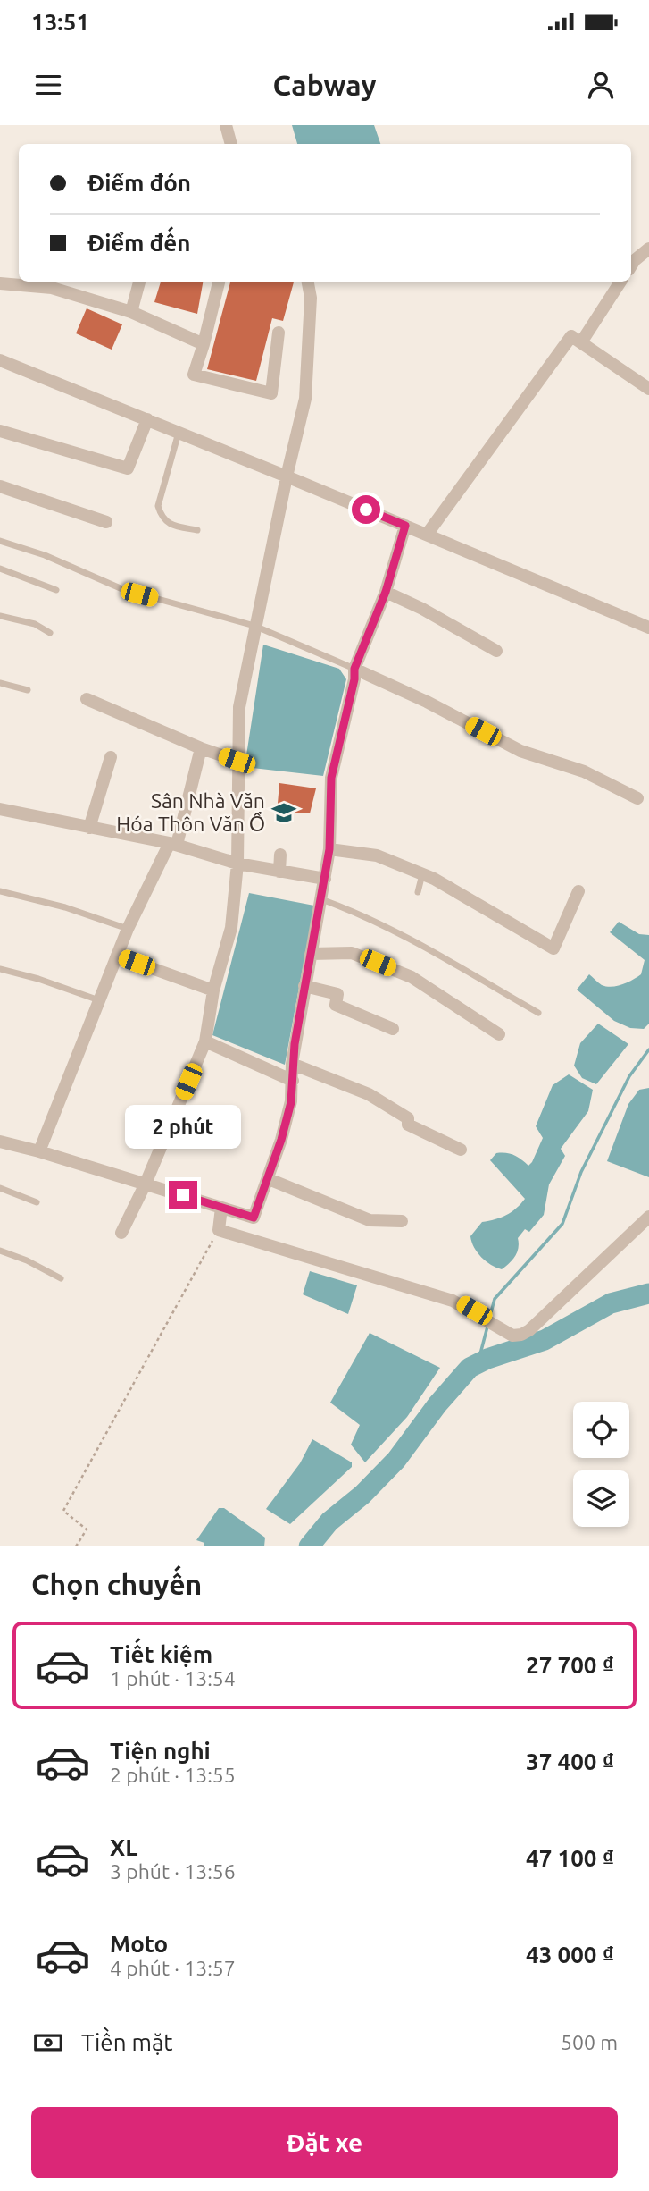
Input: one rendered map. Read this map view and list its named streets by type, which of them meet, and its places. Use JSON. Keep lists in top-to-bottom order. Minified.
{"places":{"school or university":["Sân Nhà Văn Hóa Thôn Văn Ổ"]},"page":{"status":"13:51","header":"Cabway","banner":["Điểm đón","Điểm đến"],"bubble":"2 phút","heading":"Chọn chuyến","list":[{"name":"Tiết kiệm","note":"1 phút · 13:54","value":"27 700 ₫"},{"name":"Tiện nghi","note":"2 phút · 13:55","value":"37 400 ₫"},{"name":"XL","note":"3 phút · 13:56","value":"47 100 ₫"},{"name":"Moto","note":"4 phút · 13:57","value":"43 000 ₫"}],"pay":["Tiền mặt","500 m"],"buttons":"Đặt xe"}}
